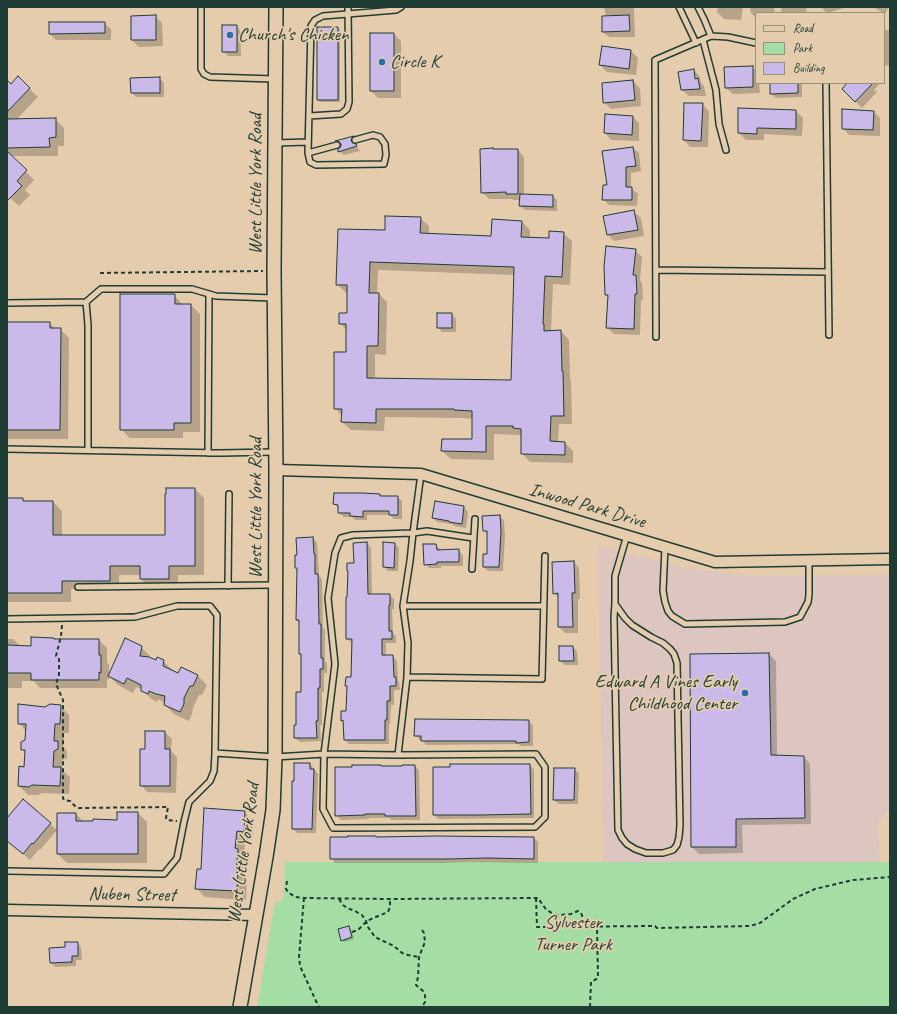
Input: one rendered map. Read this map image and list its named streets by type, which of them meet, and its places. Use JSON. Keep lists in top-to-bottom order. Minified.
{"streets":{"street":["West Little York Road","Inwood Park Drive","Nuben Street"]},"crossings":[["West Little York Road","Inwood Park Drive"],["West Little York Road","Nuben Street"]],"parks":["Sylvester Turner Park"],"places":["Church's Chicken","Circle K","Edward A Vines Early Childhood Center"],"legend":["Road","Park","Building"]}
